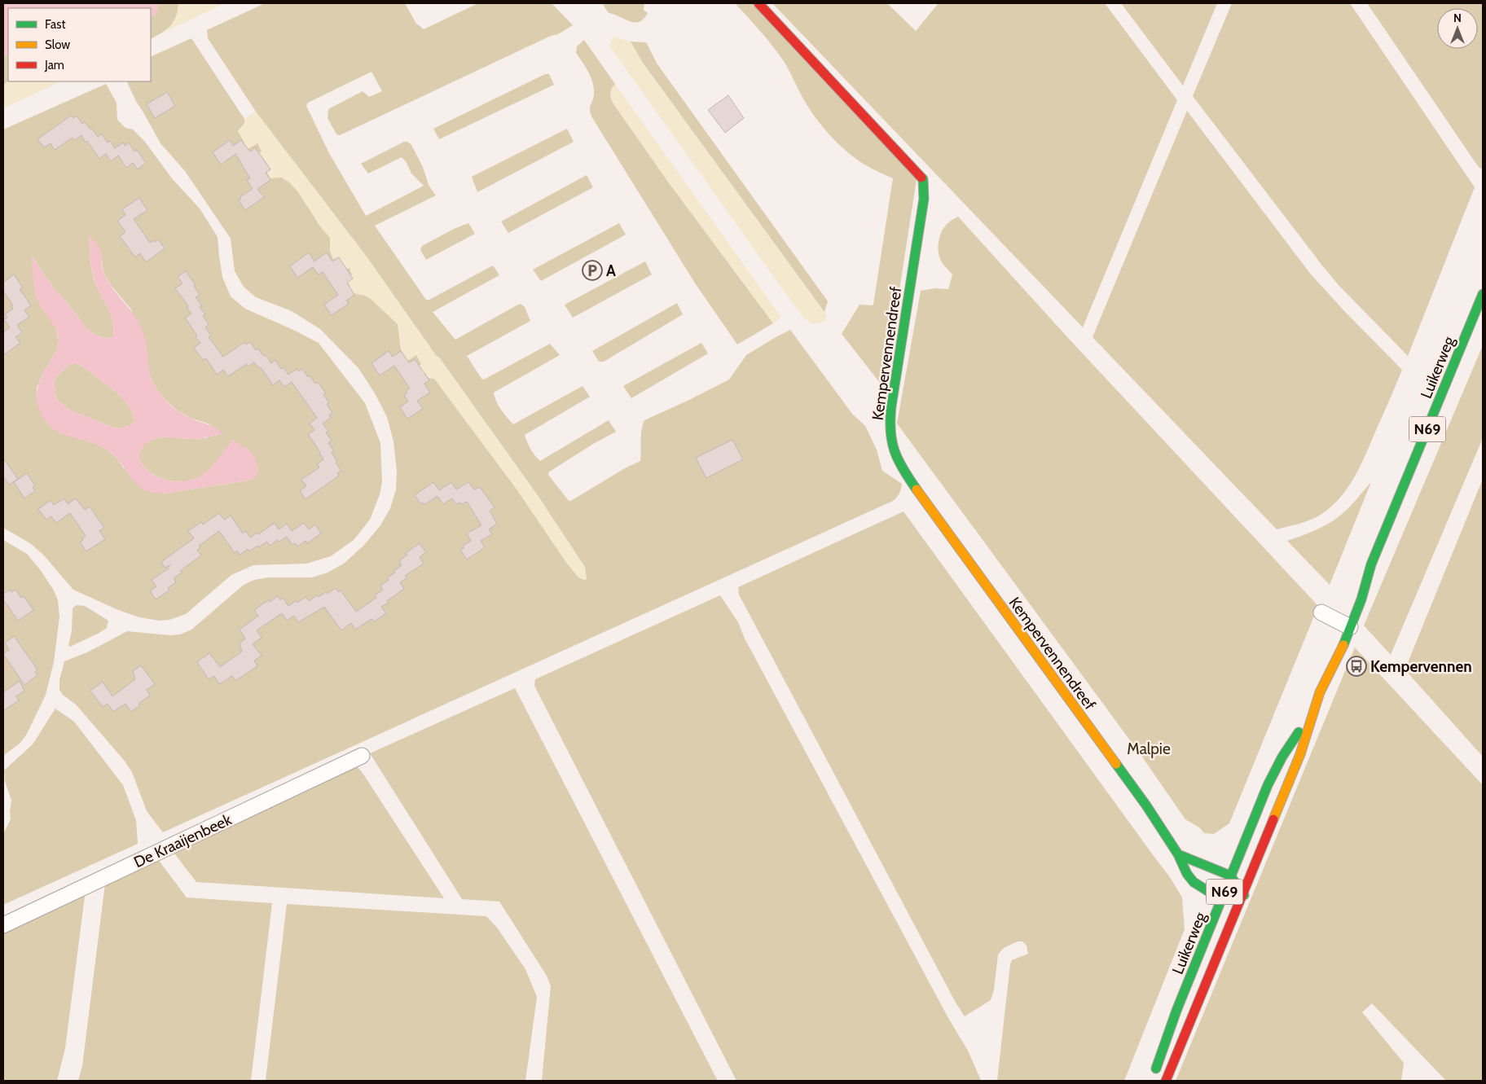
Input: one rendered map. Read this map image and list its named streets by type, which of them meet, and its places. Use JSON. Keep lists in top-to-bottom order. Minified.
{"streets":{"main road":["Kempervennendreef","Luikerweg","N69"],"street":["De Kraaijenbeek"]},"crossings":[["Kempervennendreef","Luikerweg"]],"parks":["Malpie"],"places":{"parking":["A"],"bus stop":["Kempervennen"]},"legend":["Fast","Slow","Jam"],"north":"top"}
